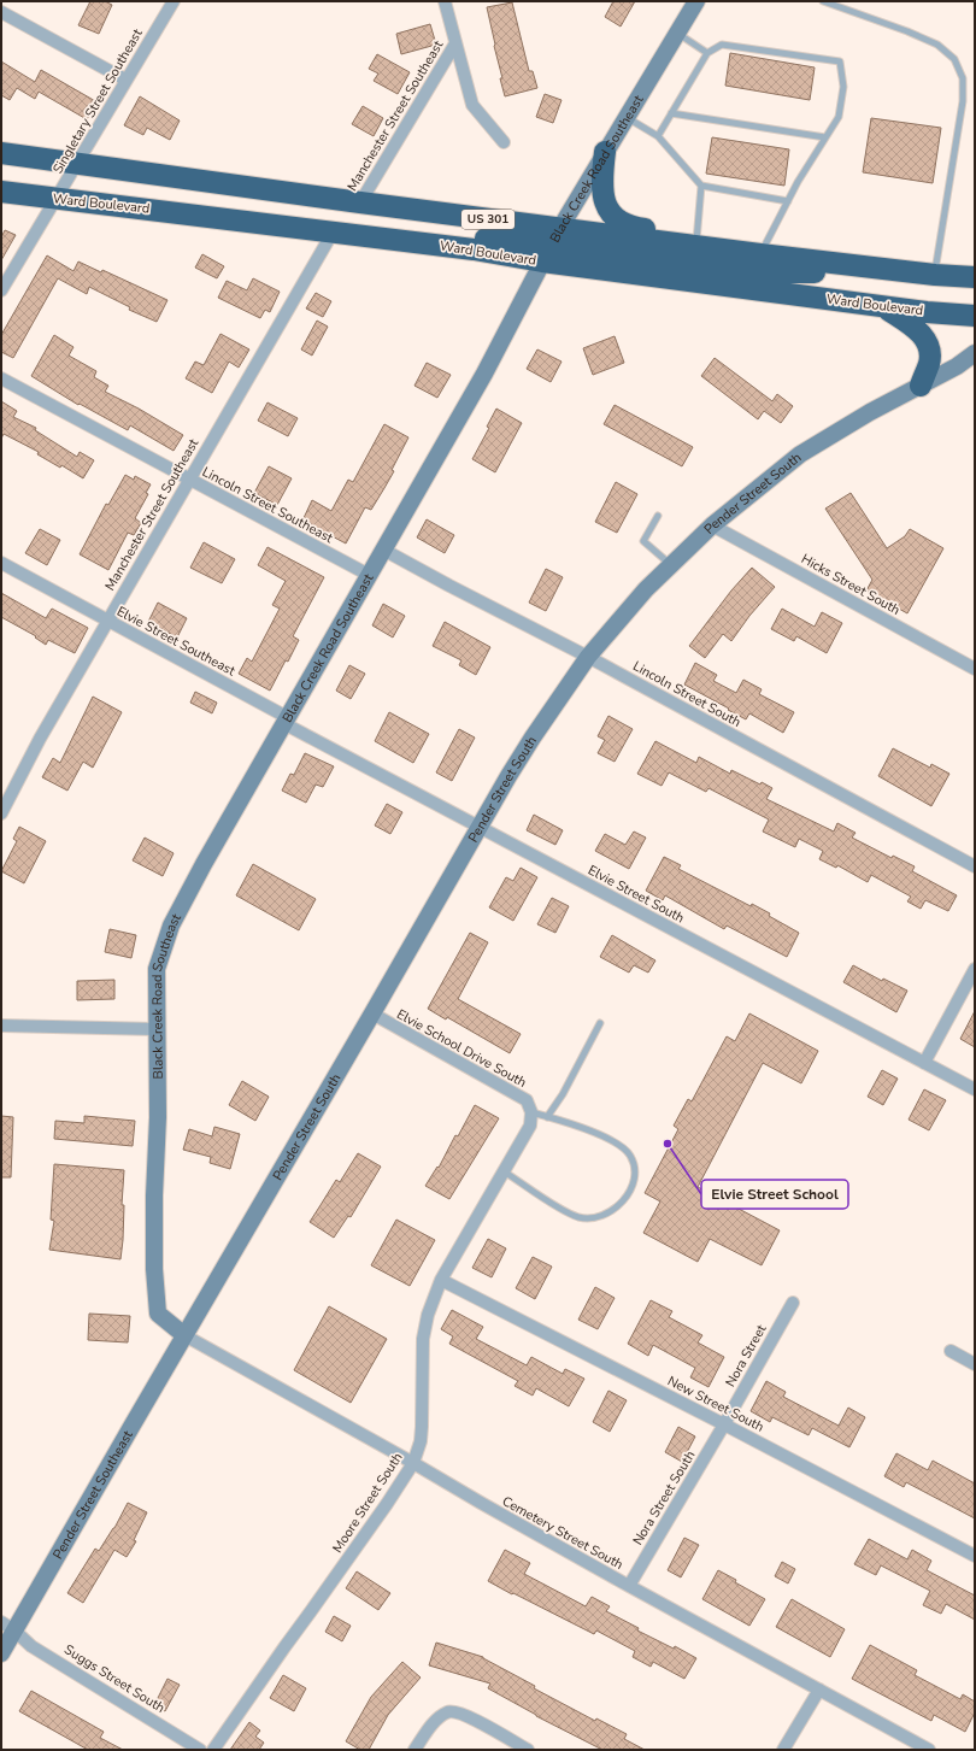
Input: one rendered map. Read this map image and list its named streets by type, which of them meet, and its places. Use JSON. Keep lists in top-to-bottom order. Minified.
{"streets":{"highway":["Ward Boulevard","US 301"],"street":["Singletary Street Southeast","Manchester Street Southeast","Black Creek Road Southeast","Pender Street South","Lincoln Street Southeast","Hicks Street South","Elvie Street Southeast","Lincoln Street South","Elvie Street South","Elvie School Drive South","Nora Street","New Street South","Pender Street Southeast","Nora Street South","Moore Street South","Cemetery Street South","Suggs Street South"]},"crossings":[["Singletary Street Southeast","Ward Boulevard"],["Manchester Street Southeast","Ward Boulevard"],["Manchester Street Southeast","Lincoln Street Southeast"],["Manchester Street Southeast","Elvie Street Southeast"],["Black Creek Road Southeast","Ward Boulevard"],["Black Creek Road Southeast","Pender Street South"],["Black Creek Road Southeast","Lincoln Street Southeast"],["Black Creek Road Southeast","Elvie Street Southeast"],["Black Creek Road Southeast","Lincoln Street South"],["Black Creek Road Southeast","Elvie Street South"],["Black Creek Road Southeast","Pender Street Southeast"],["Black Creek Road Southeast","Cemetery Street South"],["Pender Street South","Hicks Street South"],["Pender Street South","Lincoln Street South"],["Pender Street South","Elvie Street South"],["Pender Street South","Elvie School Drive South"],["Pender Street South","Pender Street Southeast"],["Pender Street South","Cemetery Street South"],["Elvie Street Southeast","Elvie Street South"],["Elvie School Drive South","Moore Street South"],["Nora Street","New Street South"],["Nora Street","Nora Street South"],["New Street South","Nora Street South"],["New Street South","Moore Street South"],["Pender Street Southeast","Cemetery Street South"],["Pender Street Southeast","Suggs Street South"],["Nora Street South","Cemetery Street South"],["Moore Street South","Cemetery Street South"]],"places":["Elvie Street School"]}
